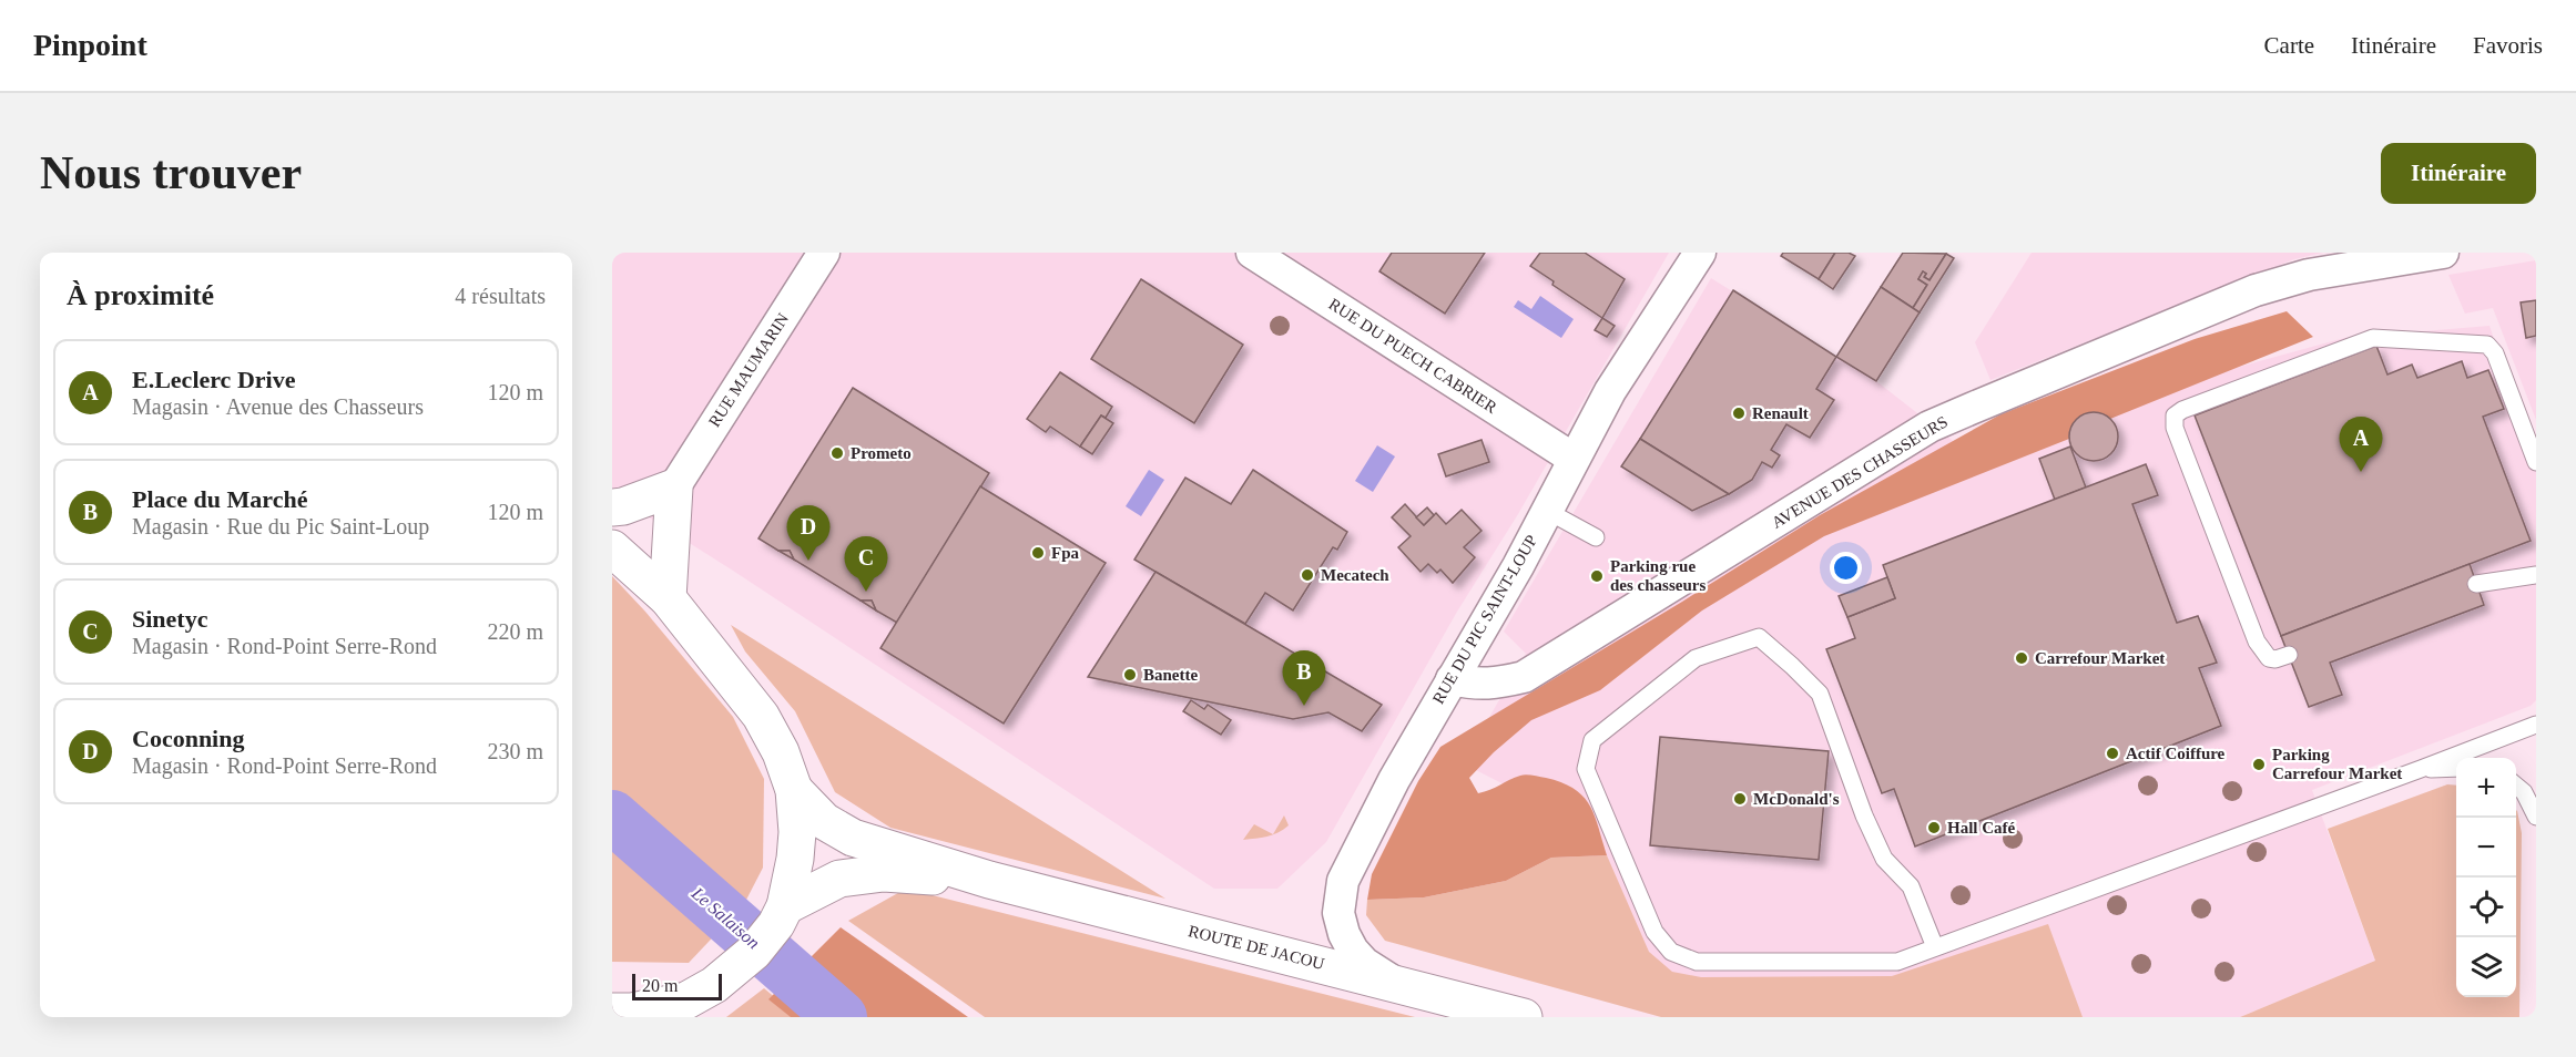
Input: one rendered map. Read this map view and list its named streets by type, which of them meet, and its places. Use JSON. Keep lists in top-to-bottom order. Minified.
{"streets":{"main road":["ROUTE DE JACOU"],"street":["RUE DU PUECH CABRIER","RUE MAUMARIN","AVENUE DES CHASSEURS","RUE DU PIC SAINT-LOUP"]},"crossings":[["RUE DU PUECH CABRIER","RUE DU PIC SAINT-LOUP"],["AVENUE DES CHASSEURS","RUE DU PIC SAINT-LOUP"],["RUE DU PIC SAINT-LOUP","ROUTE DE JACOU"]],"water":["Le Salaison"],"places":["Renault","Prometo","Fpa","Mecatech","Parking rue des chasseurs","Carrefour Market","Banette","Actif Coiffure","Parking Carrefour Market","McDonald's","Hall Café"],"scale_bar":"20 m","page":{"header":"Pinpoint","nav":["Carte","Itinéraire","Favoris"],"buttons":"Itinéraire","title":"Nous trouver","heading":["À proximité","4 résultats"],"list":[{"mark":"A","name":"E.Leclerc Drive","note":"Magasin · Avenue des Chasseurs","value":"120 m"},{"mark":"B","name":"Place du Marché","note":"Magasin · Rue du Pic Saint-Loup","value":"120 m"},{"mark":"C","name":"Sinetyc","note":"Magasin · Rond-Point Serre-Rond","value":"220 m"},{"mark":"D","name":"Coconning","note":"Magasin · Rond-Point Serre-Rond","value":"230 m"}],"pins":["A","D","C","B"],"map_buttons":["+","−"],"scale":"20 m"}}
